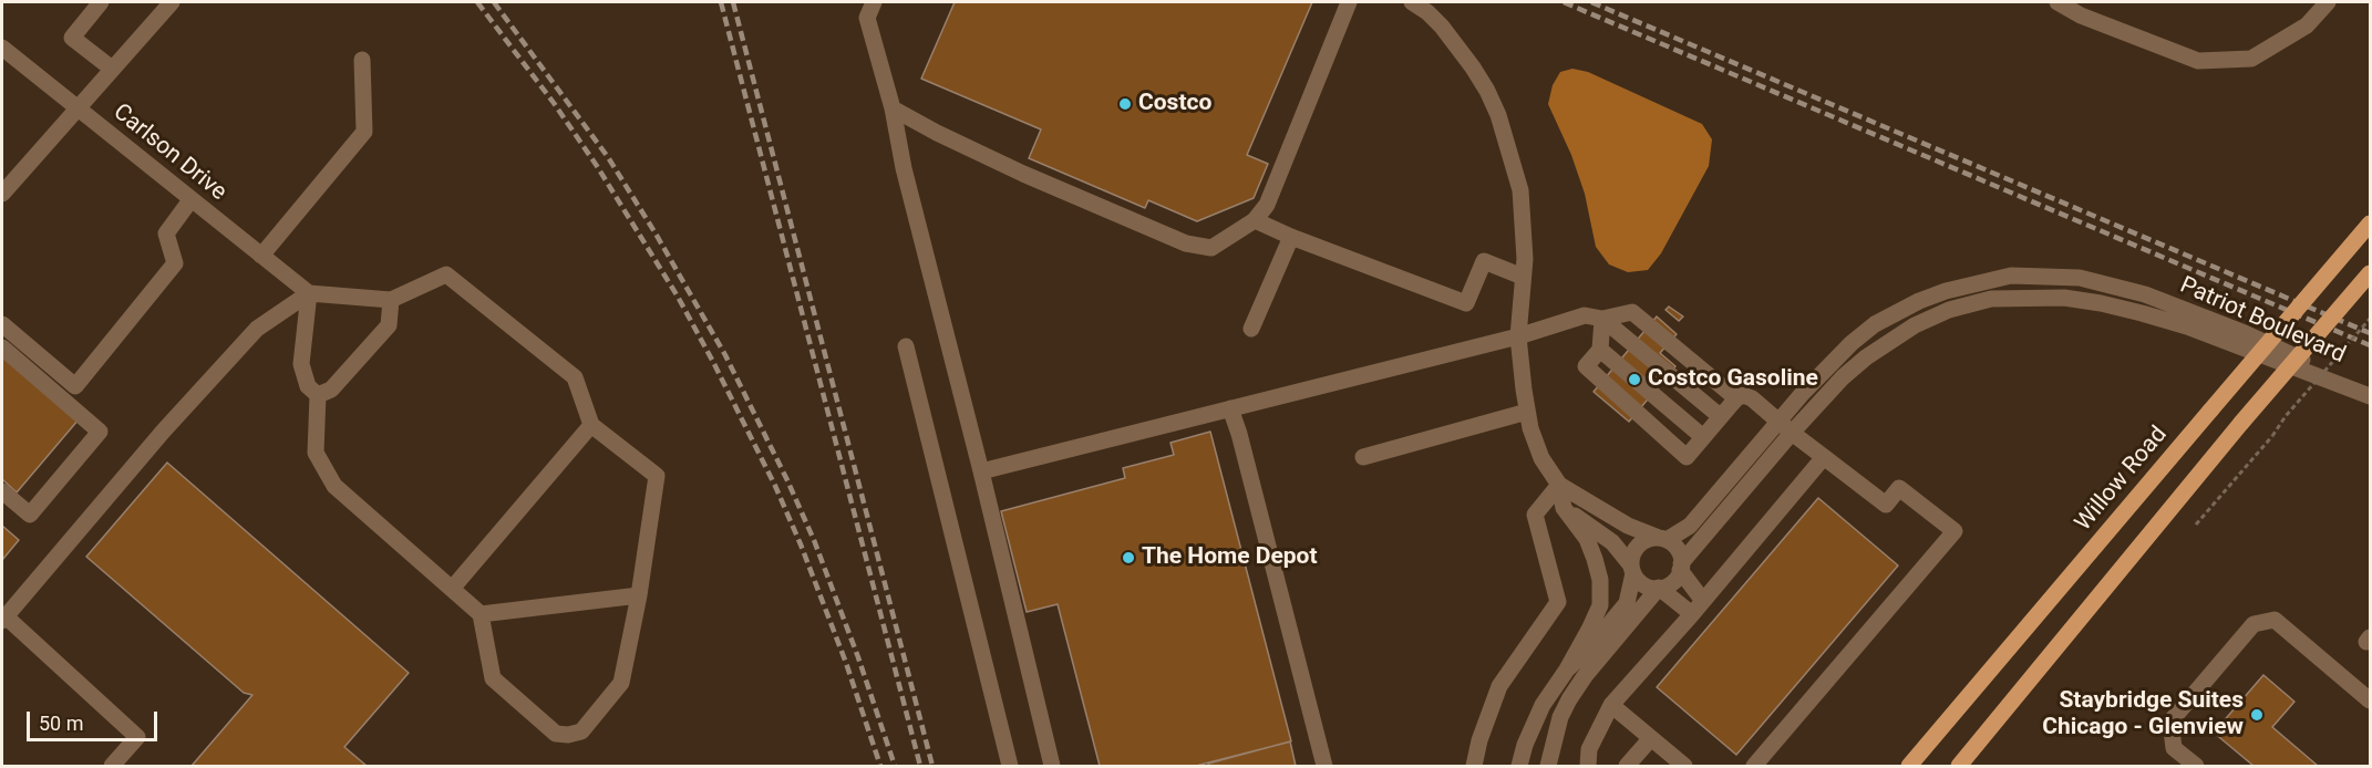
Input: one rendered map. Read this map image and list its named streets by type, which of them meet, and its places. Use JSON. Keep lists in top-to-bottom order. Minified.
{"streets":{"main road":["Willow Road"],"street":["Carlson Drive","Patriot Boulevard"]},"places":["Costco","Costco Gasoline","The Home Depot","Staybridge Suites Chicago - Glenview"],"scale_bar":"50 m"}
